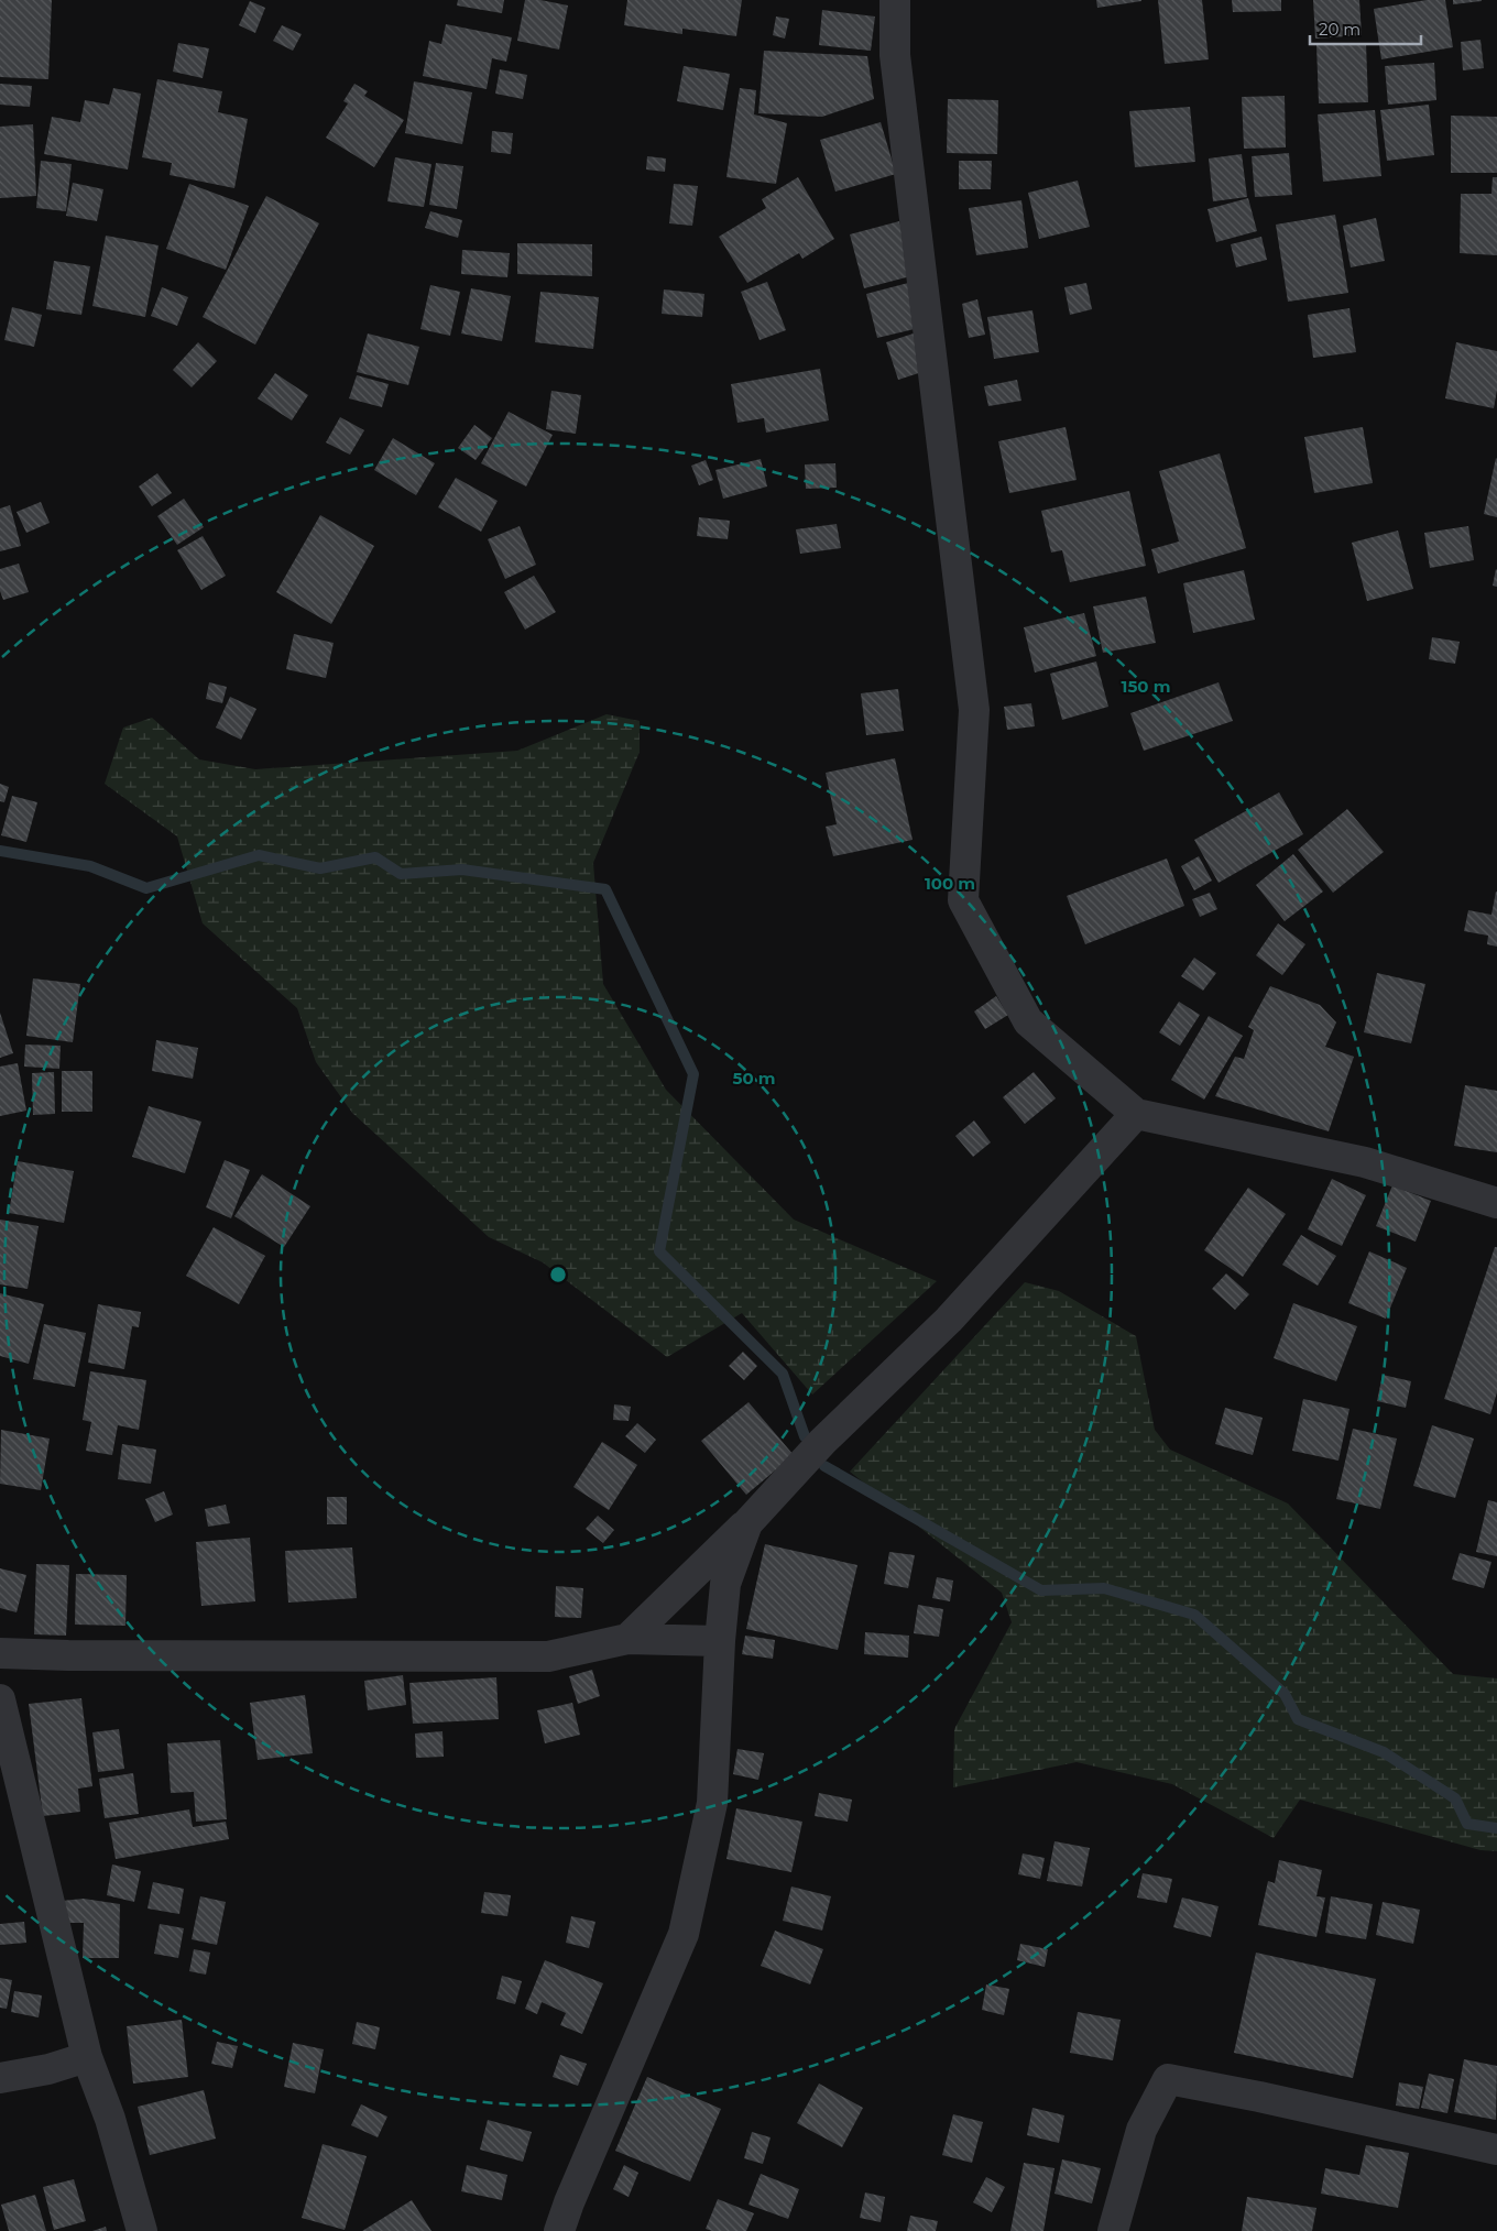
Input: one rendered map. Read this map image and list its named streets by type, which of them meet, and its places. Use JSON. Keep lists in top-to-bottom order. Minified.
{"scale_bar":"20 m","rings":["150 m","100 m","50 m"]}
